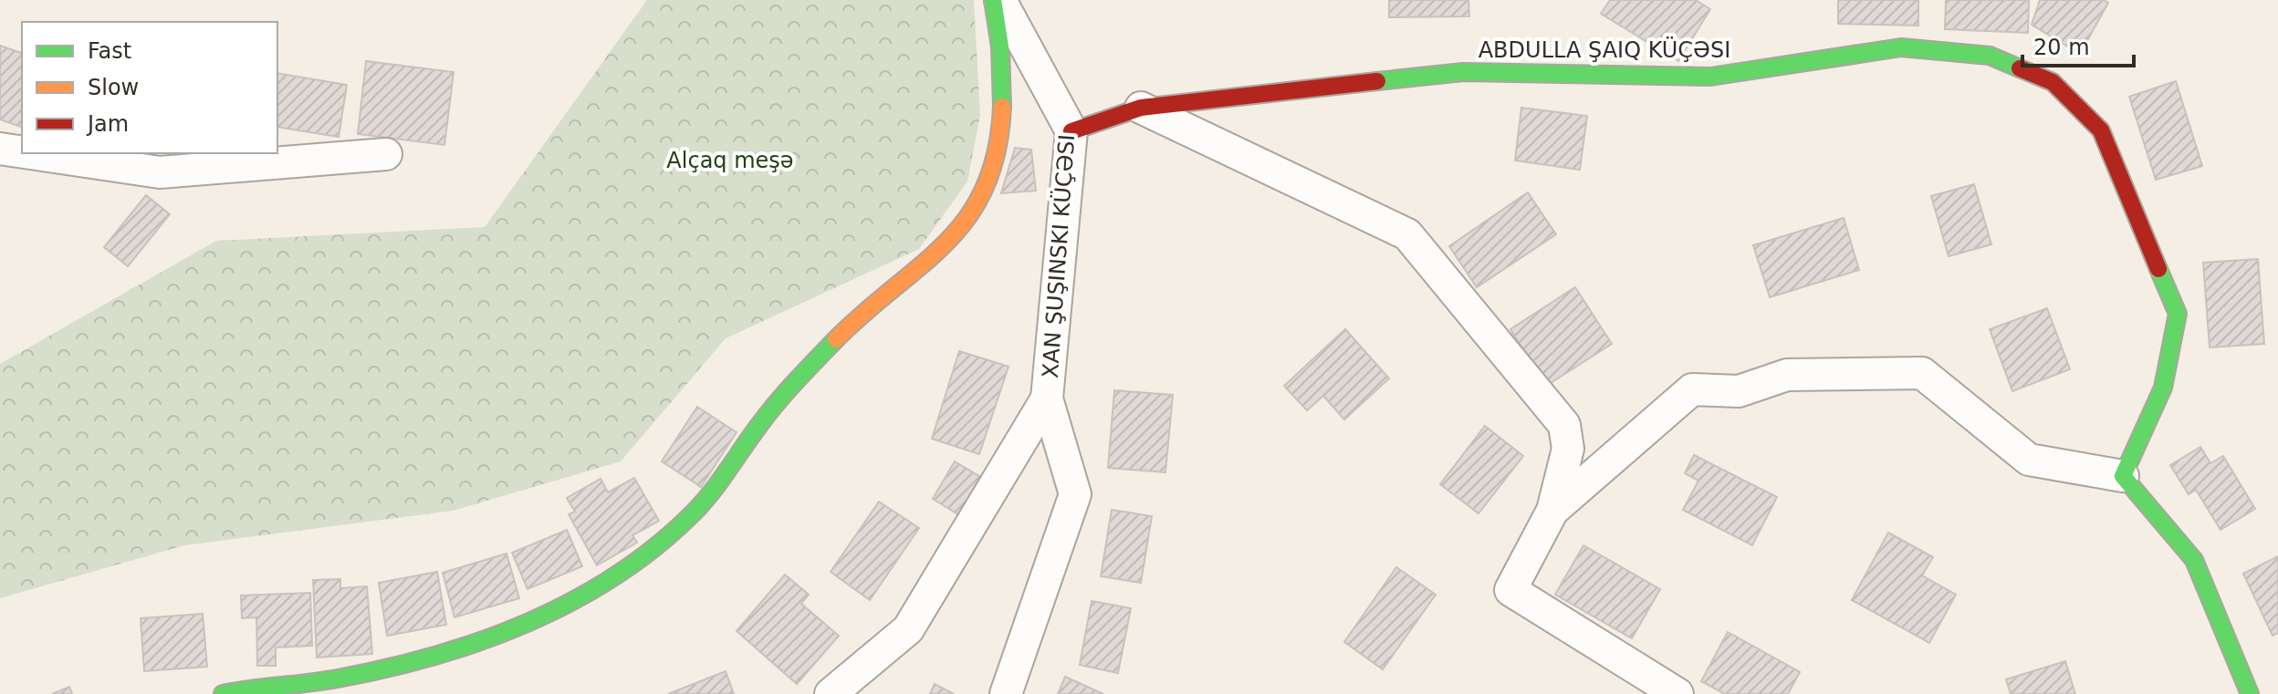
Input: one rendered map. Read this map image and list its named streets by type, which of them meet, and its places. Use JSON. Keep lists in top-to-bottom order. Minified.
{"streets":{"street":["ABDULLA ŞAIQ KÜÇƏSI","XAN ŞUŞINSKI KÜÇƏSI"]},"crossings":[["ABDULLA ŞAIQ KÜÇƏSI","XAN ŞUŞINSKI KÜÇƏSI"]],"parks":["Alçaq meşə"],"legend":["Fast","Slow","Jam"],"scale_bar":"20 m"}
